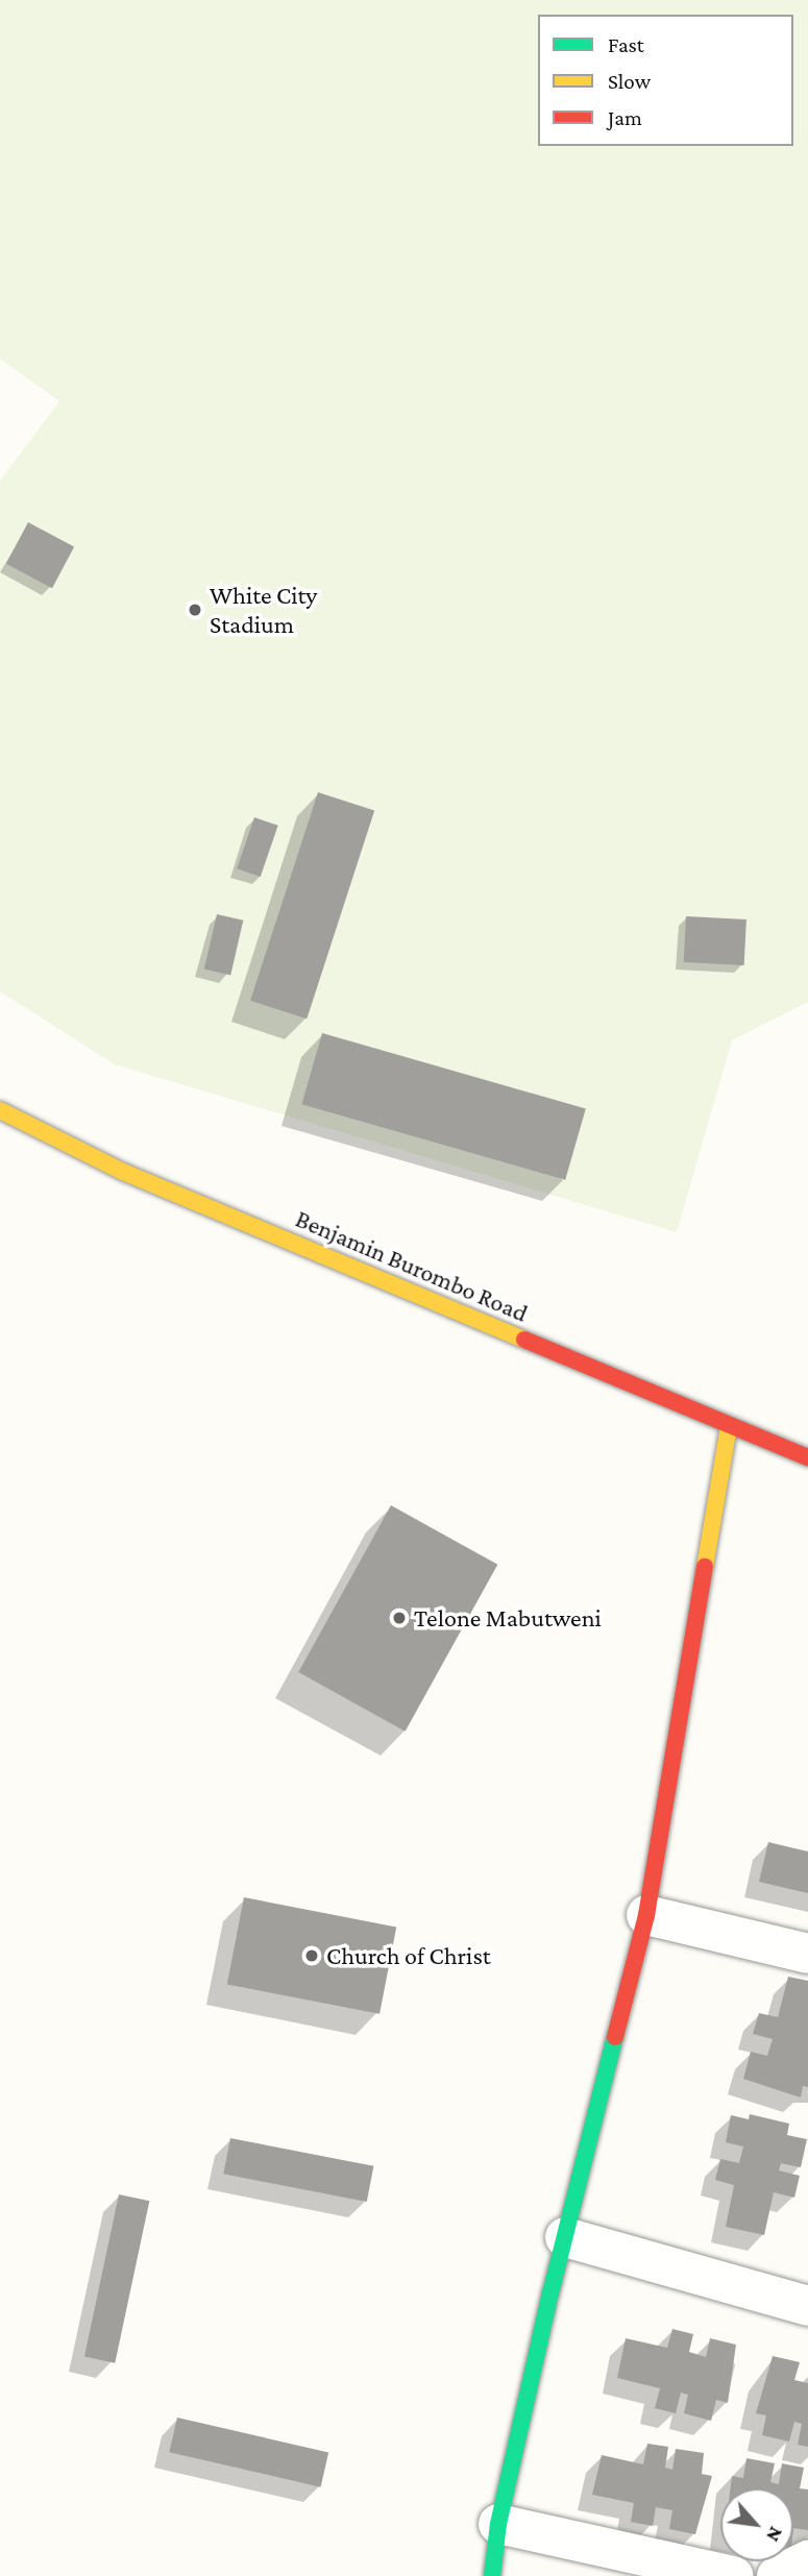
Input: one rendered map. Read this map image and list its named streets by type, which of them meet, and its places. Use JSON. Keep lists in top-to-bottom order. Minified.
{"streets":{"street":["Benjamin Burombo Road"]},"places":["White City Stadium","Telone Mabutweni","Church of Christ"],"legend":["Fast","Slow","Jam"],"north":"bottom right"}
